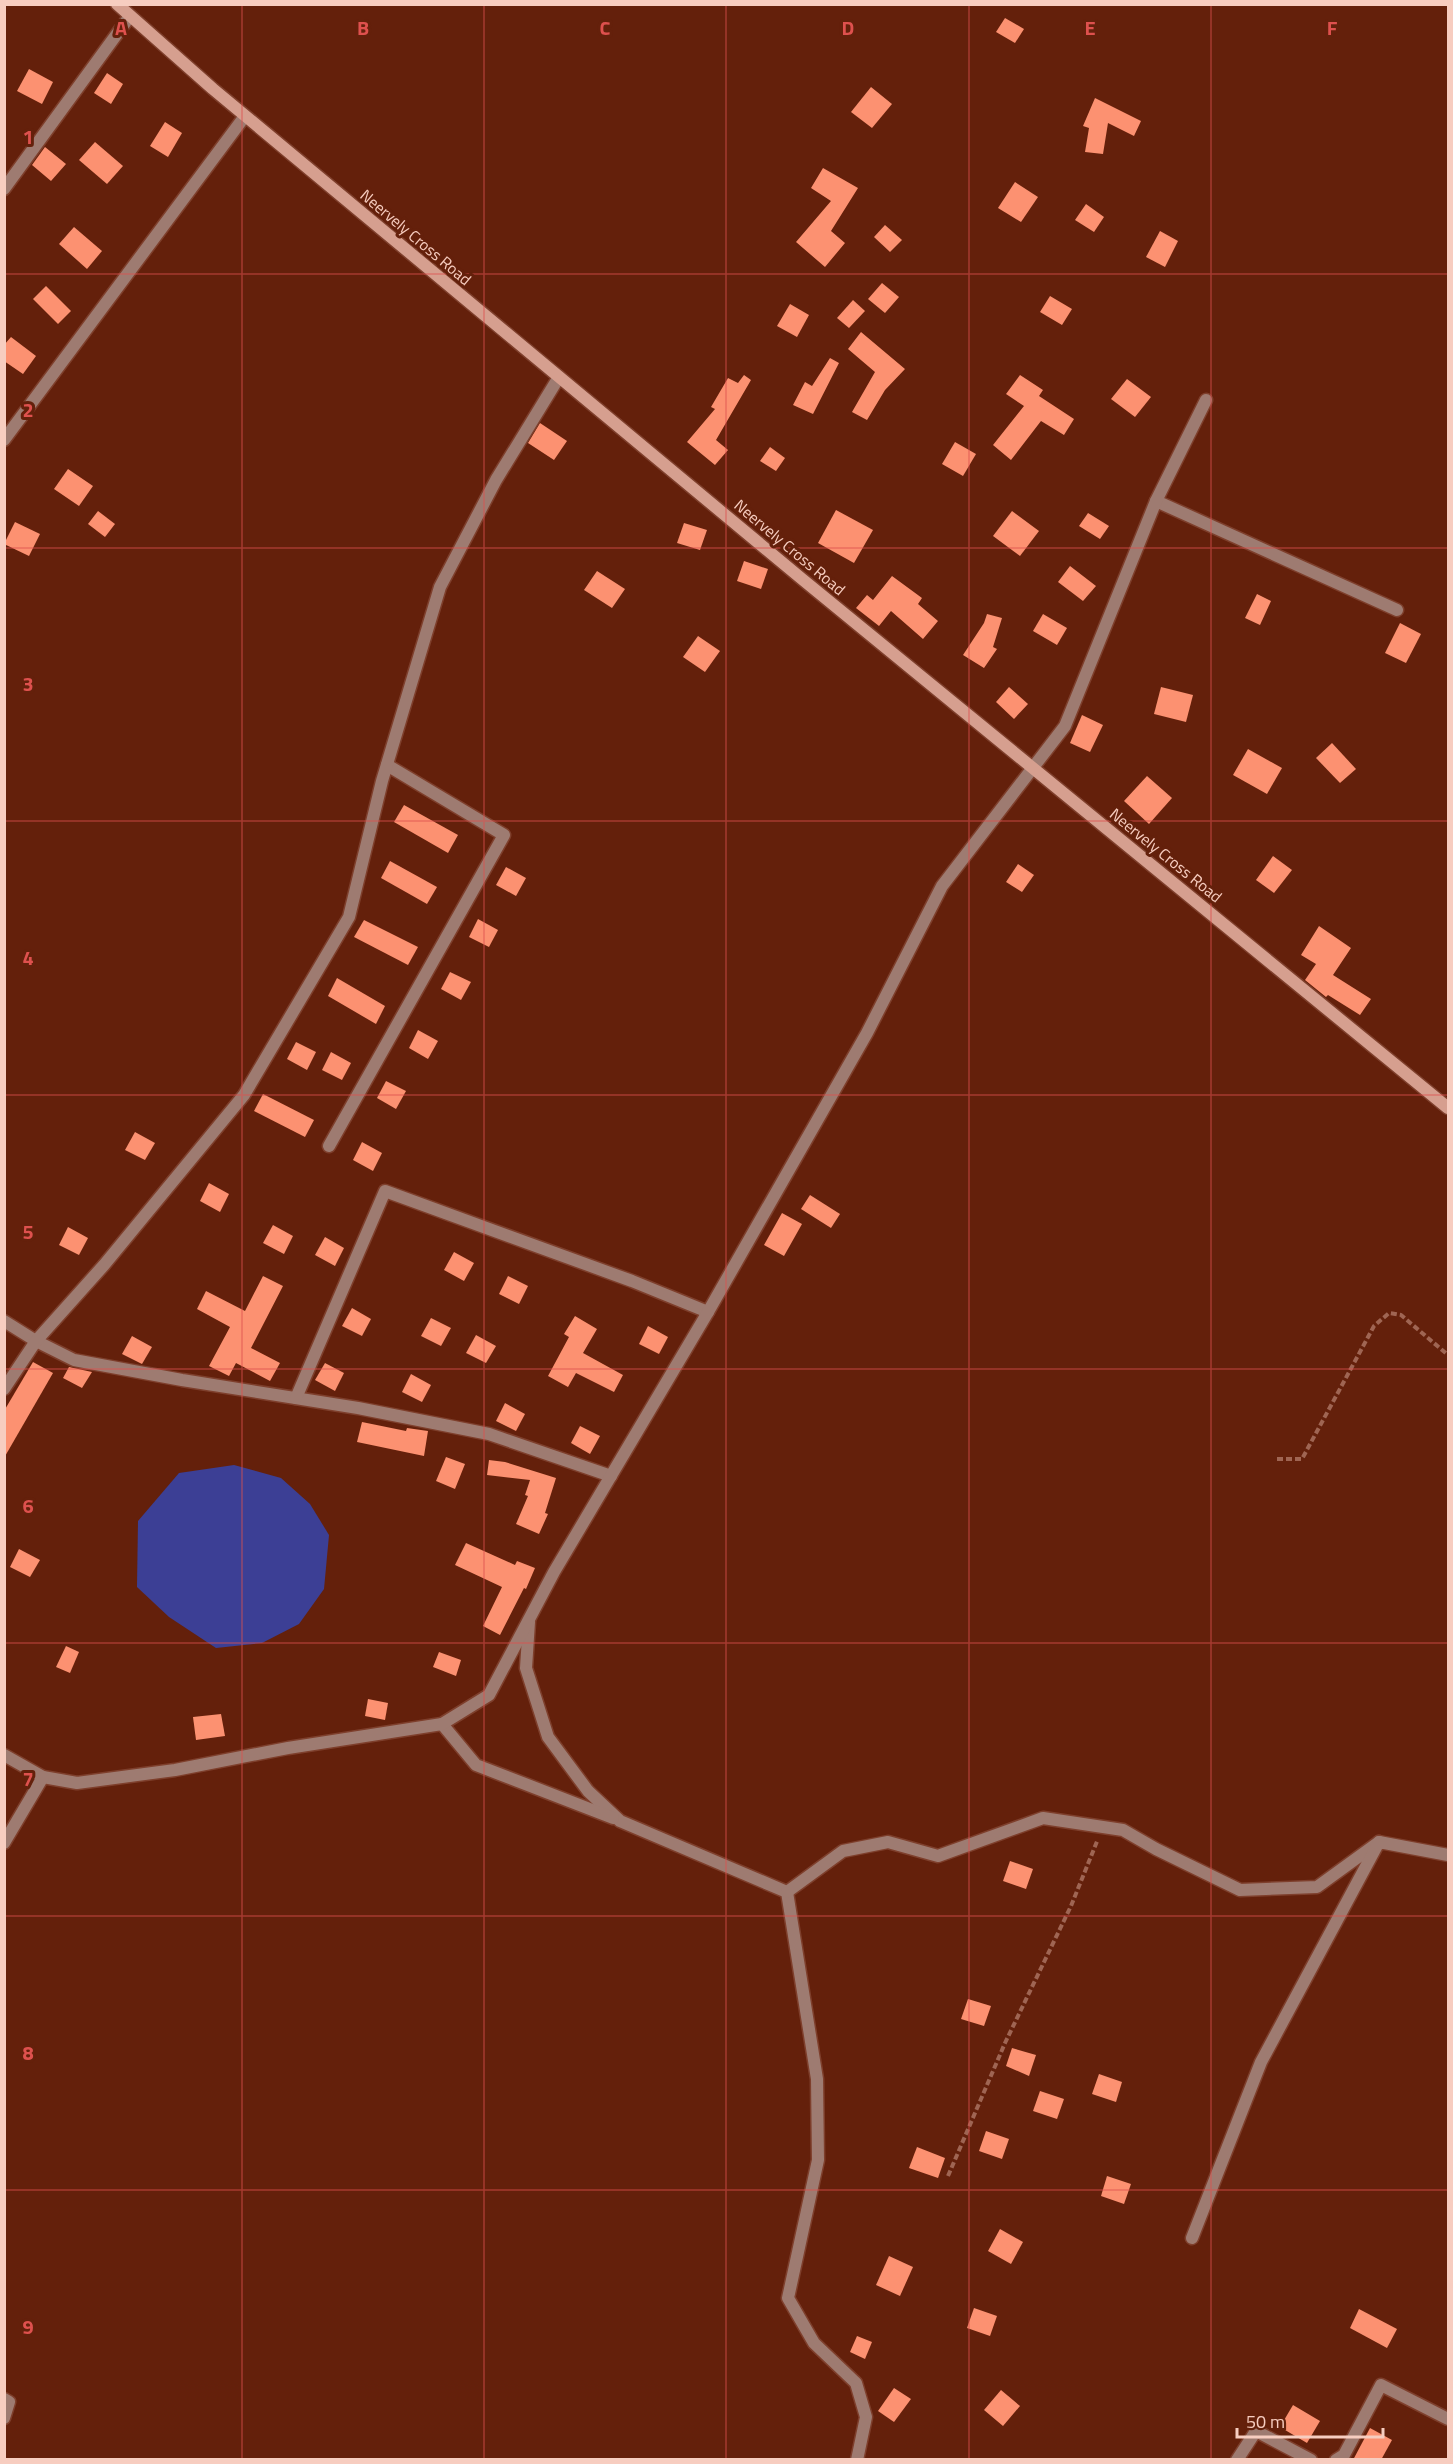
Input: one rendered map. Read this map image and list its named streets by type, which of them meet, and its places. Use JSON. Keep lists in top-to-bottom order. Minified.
{"streets":{"street":["Neervely Cross Road"]},"scale_bar":"50 m","grid":{"columns":["A","B","C","D","E","F"],"rows":["1","2","3","4","5","6","7","8","9"]}}
